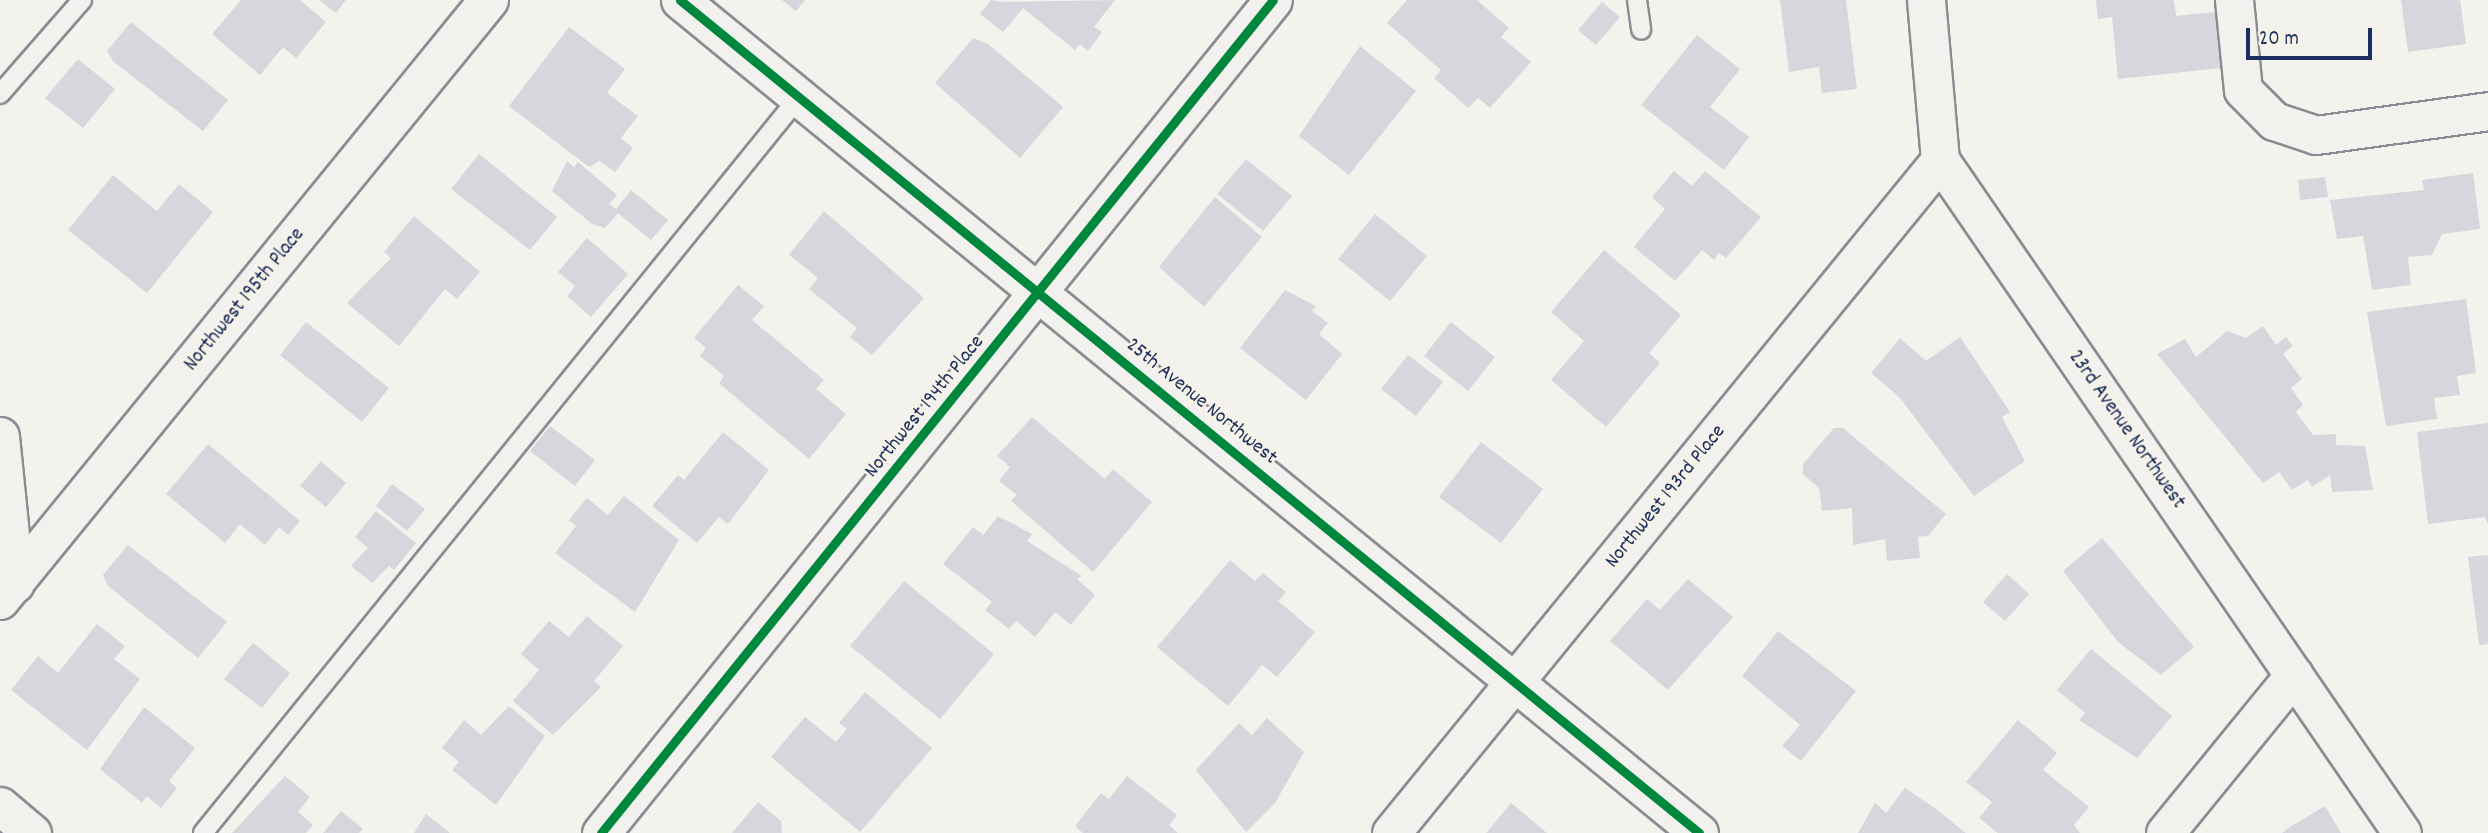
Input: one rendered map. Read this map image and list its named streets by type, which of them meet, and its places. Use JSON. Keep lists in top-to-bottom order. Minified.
{"streets":{"street":["Northwest 195th Place","25th Avenue Northwest","Northwest 194th Place","23rd Avenue Northwest","Northwest 193rd Place"]},"crossings":[["25th Avenue Northwest","Northwest 194th Place"],["25th Avenue Northwest","Northwest 193rd Place"],["23rd Avenue Northwest","Northwest 193rd Place"]],"scale_bar":"20 m"}
